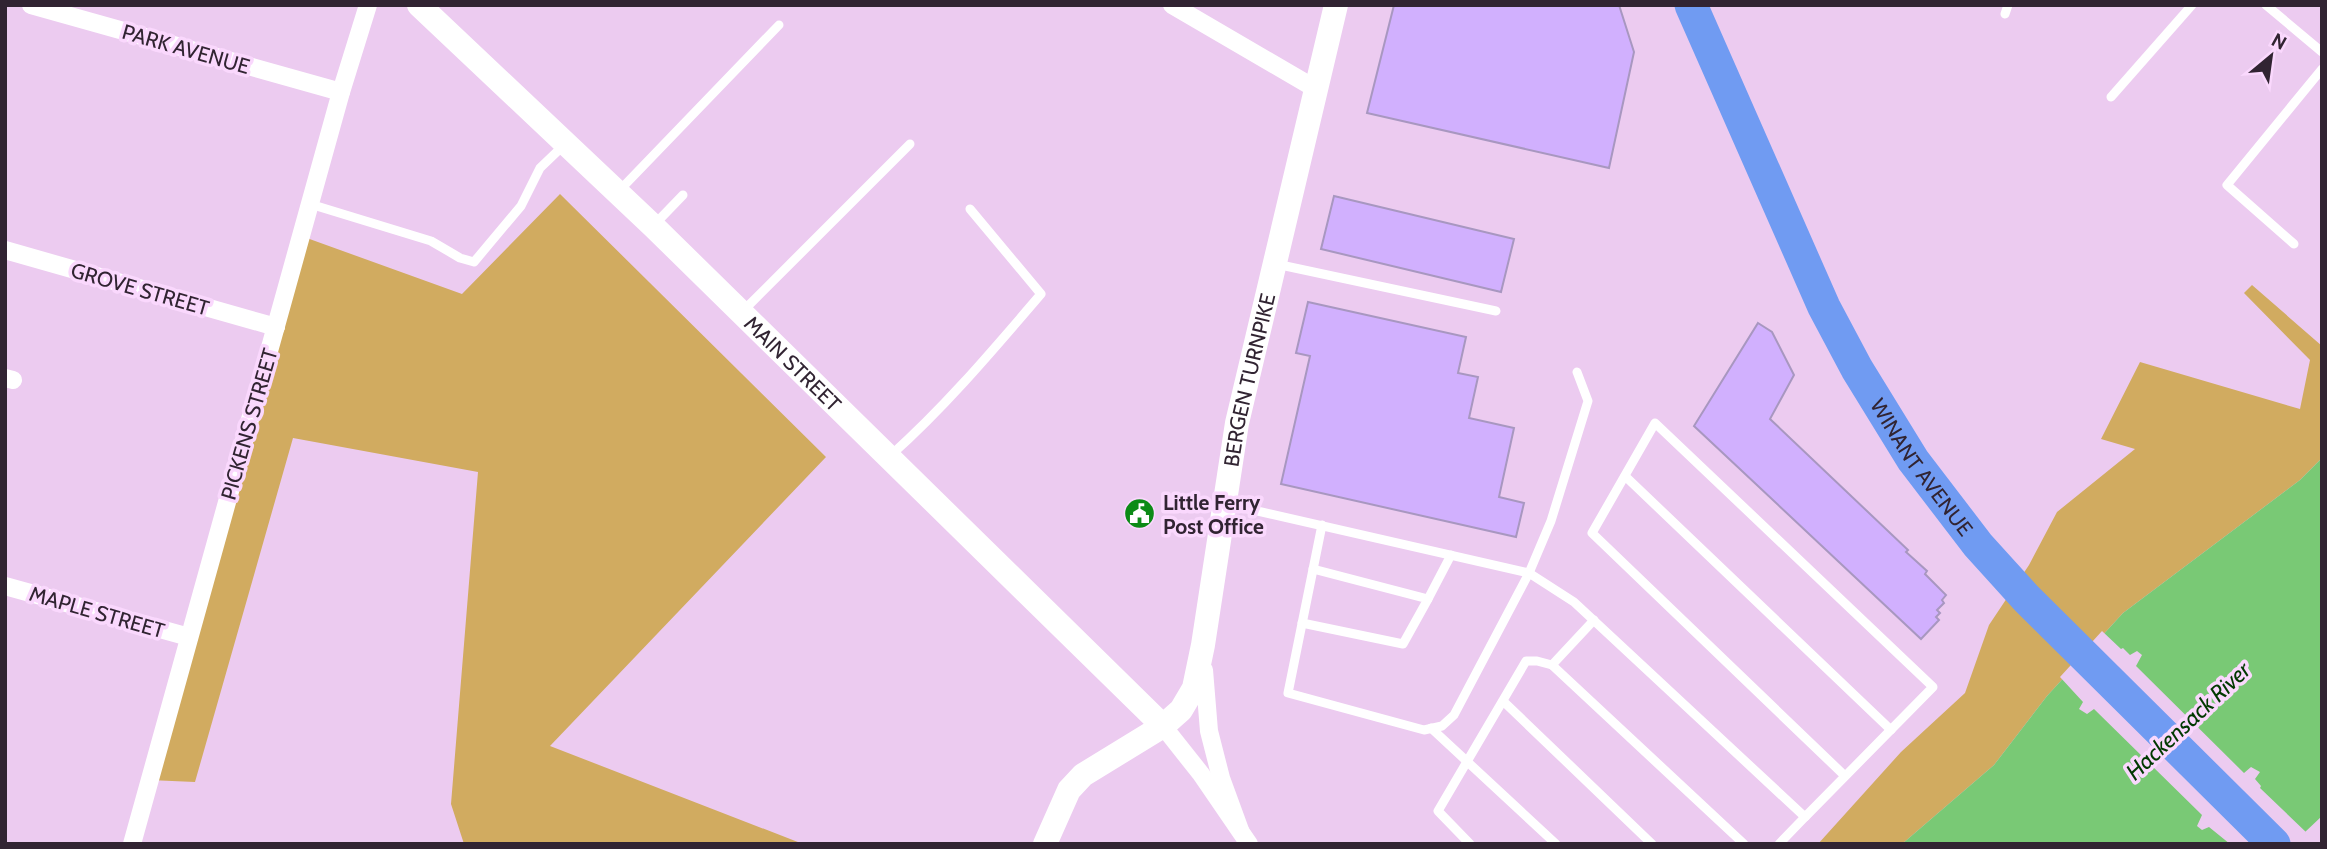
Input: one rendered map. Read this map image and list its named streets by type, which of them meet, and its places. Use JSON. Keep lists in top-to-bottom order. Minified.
{"streets":{"highway":["WINANT AVENUE"],"street":["PARK AVENUE","GROVE STREET","MAIN STREET","BERGEN TURNPIKE","PICKENS STREET","MAPLE STREET"]},"crossings":[["PARK AVENUE","PICKENS STREET"],["GROVE STREET","PICKENS STREET"],["MAIN STREET","BERGEN TURNPIKE"],["PICKENS STREET","MAPLE STREET"]],"water":["Hackensack River"],"places":{"public building":["Little Ferry Post Office"]},"north":"top right"}
